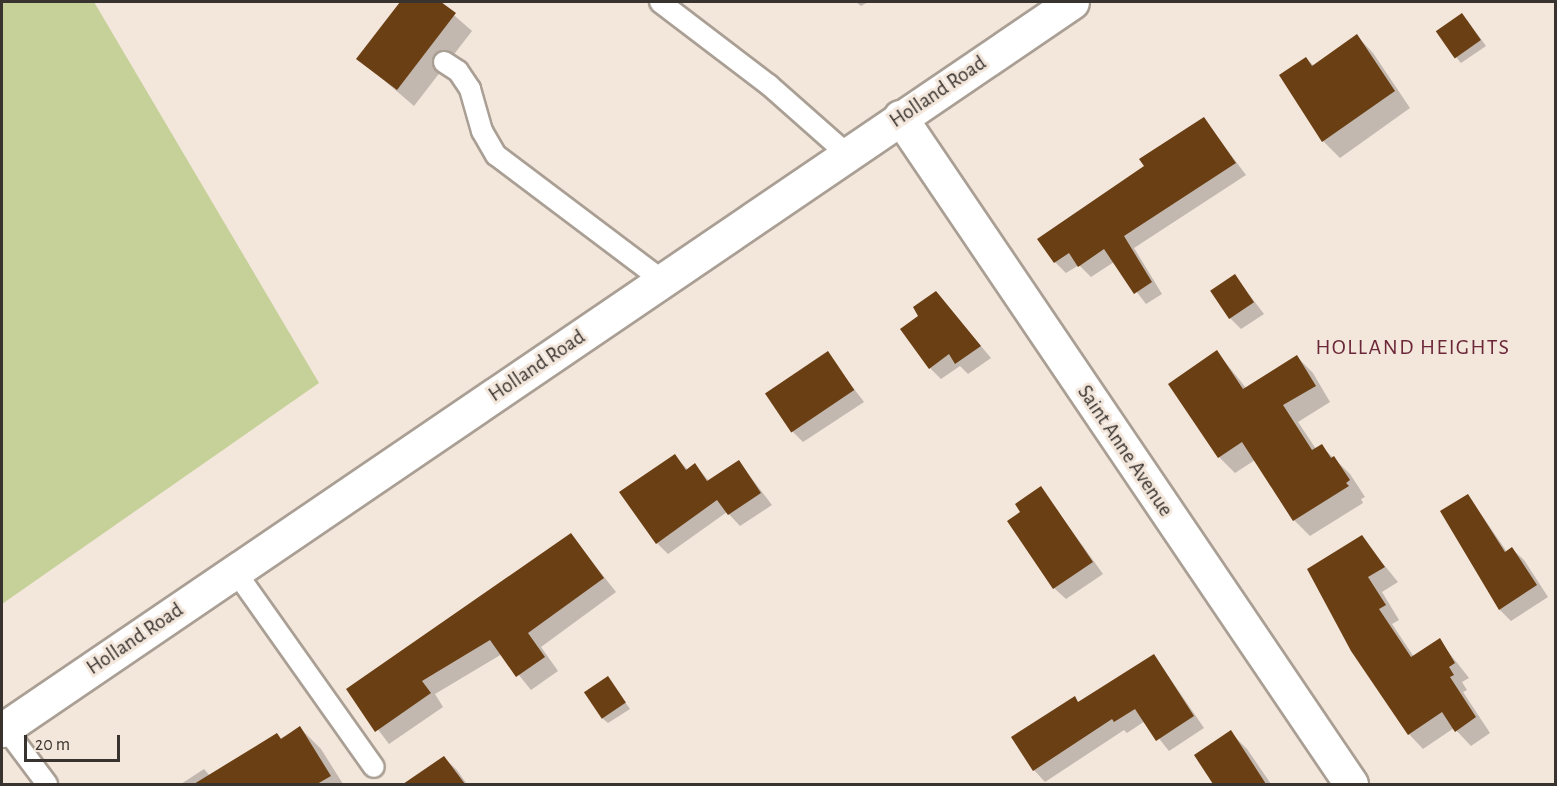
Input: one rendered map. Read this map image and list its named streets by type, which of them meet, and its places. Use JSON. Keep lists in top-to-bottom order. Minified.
{"streets":{"main road":["Holland Road","Saint Anne Avenue"]},"crossings":[["Holland Road","Saint Anne Avenue"]],"districts":["HOLLAND HEIGHTS"],"scale_bar":"20 m"}
